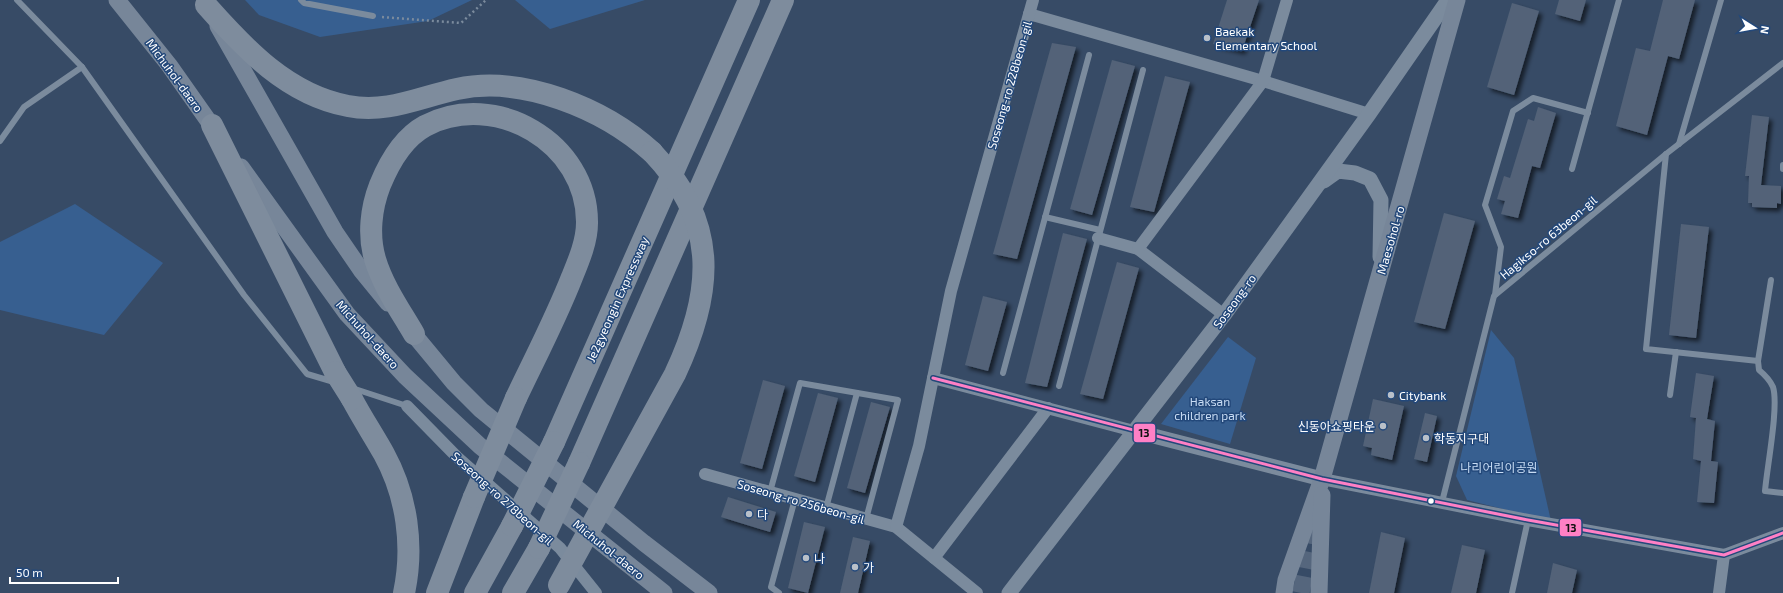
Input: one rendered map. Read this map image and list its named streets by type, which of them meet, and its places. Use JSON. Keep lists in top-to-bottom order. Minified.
{"streets":{"highway":["Je2gyeongin Expressway"],"main road":["Michuhol-daero","Maesohol-ro"],"street":["Soseong-ro 228beon-gil","Soseong-ro","Soseong-ro 278beon-gil","Soseong-ro 256beon-gil"],"lane":["Hagikso-ro 63beon-gil"]},"crossings":[["Soseong-ro 228beon-gil","Soseong-ro"]],"parks":["Haksan children park","나리어린이공원"],"places":["Baekak Elementary School","Citybank","신동아쇼핑타운","학동지구대","다","나","가"],"lines":["transit line 13"],"scale_bar":"50 m","north":"right"}
